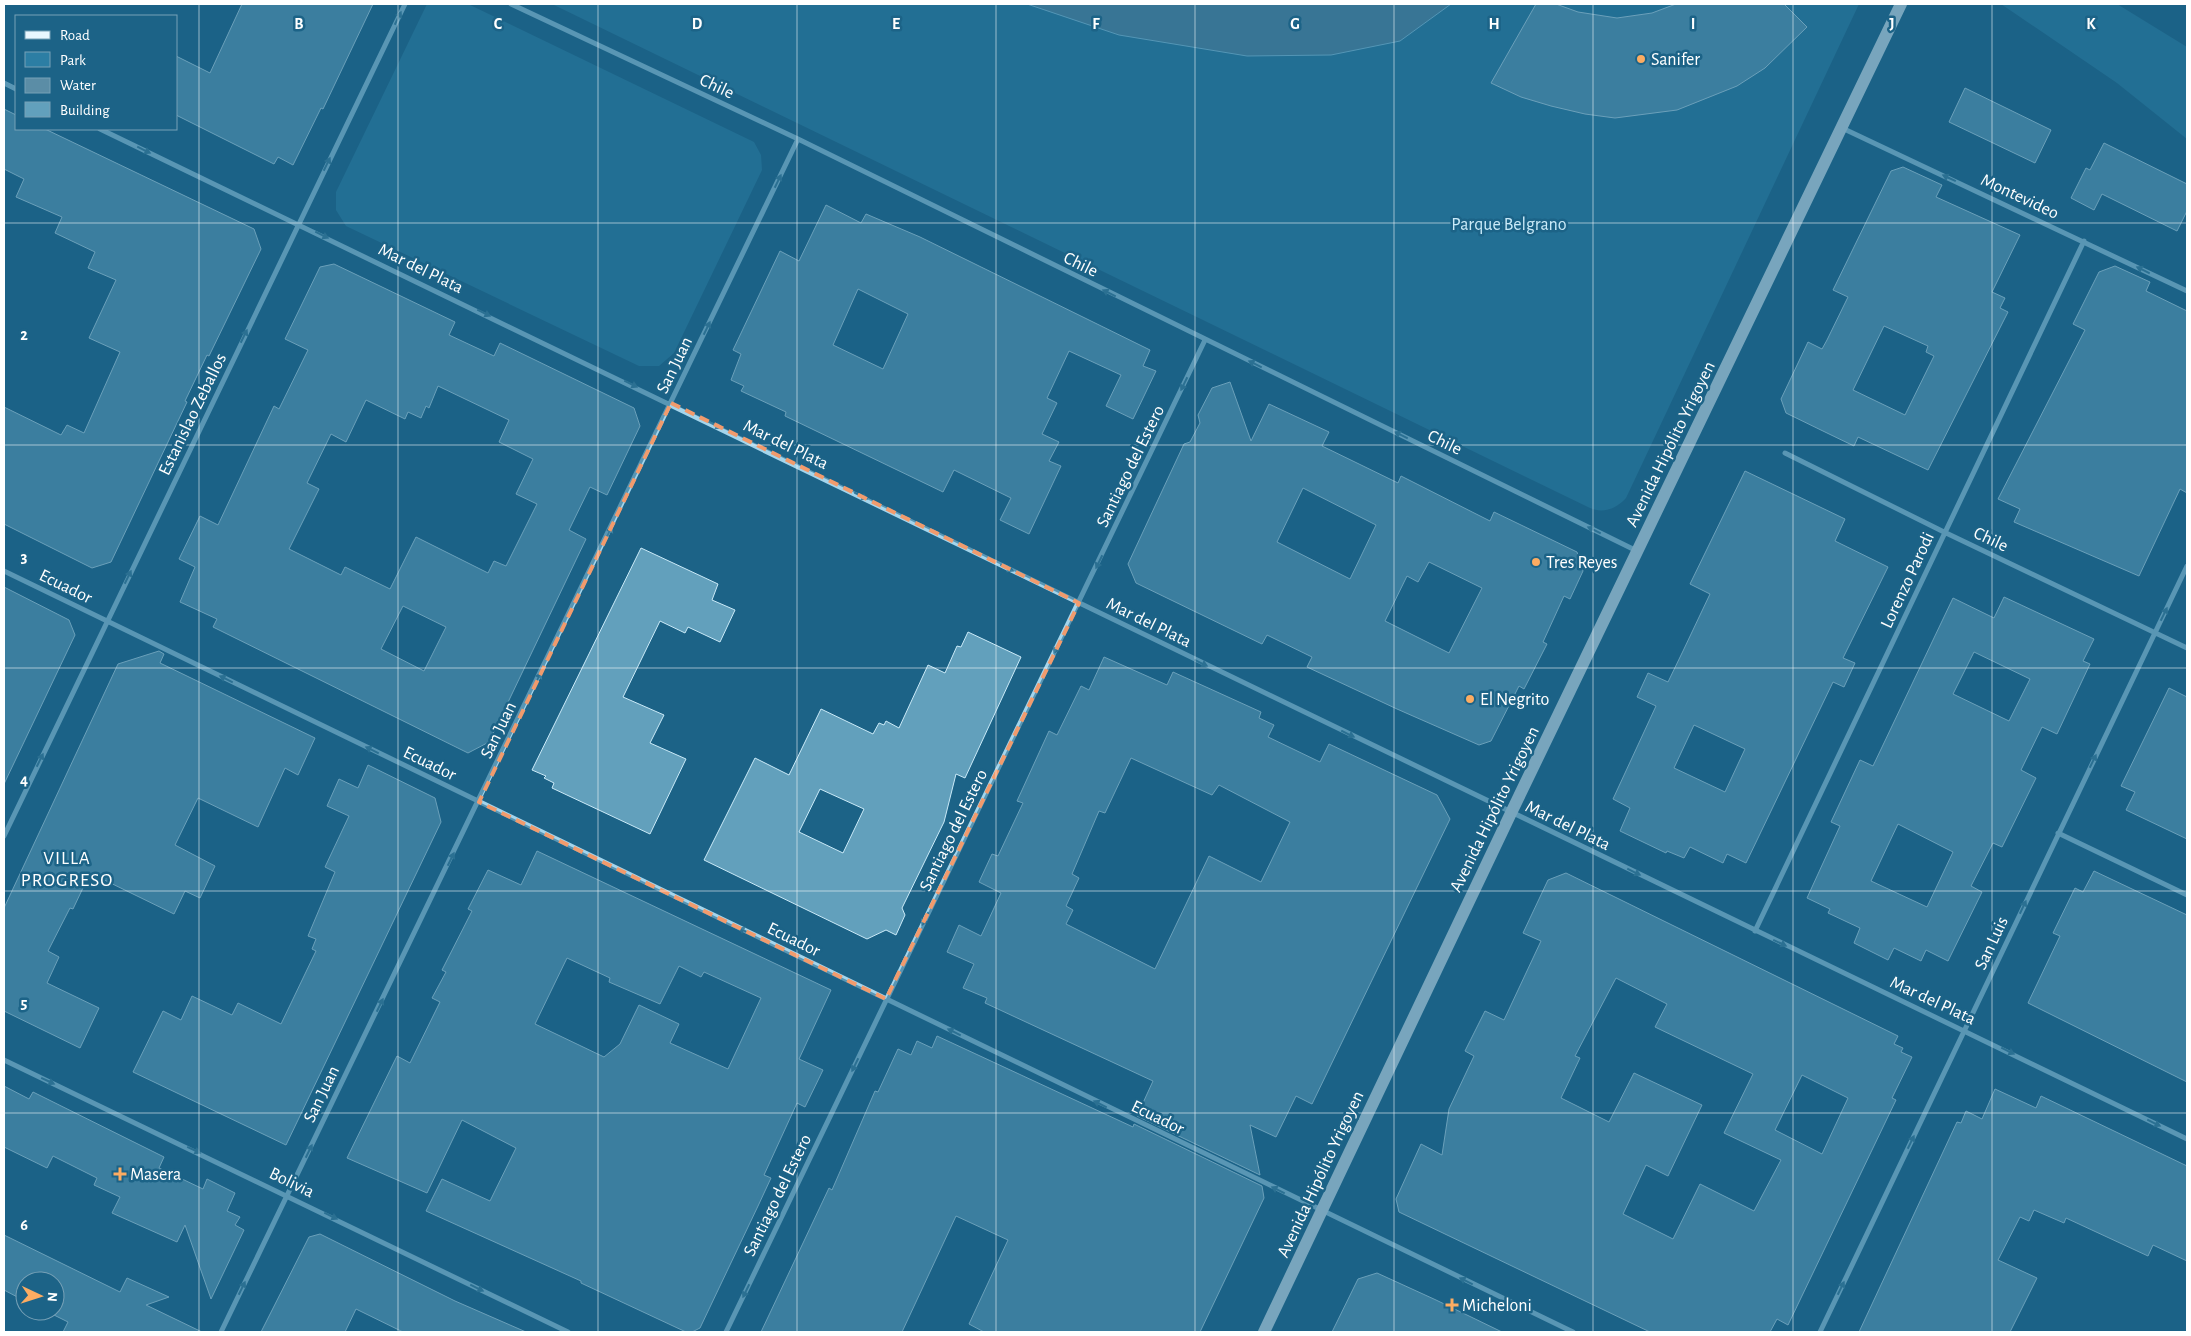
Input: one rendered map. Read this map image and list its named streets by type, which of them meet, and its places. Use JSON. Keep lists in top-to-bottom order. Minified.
{"streets":{"main road":["Avenida Hipólito Yrigoyen"],"street":["Chile","Montevideo","Mar del Plata","San Juan","Estanislao Zeballos","Santiago del Estero","Lorenzo Parodi","Ecuador","San Luis","Bolivia"]},"crossings":[["Chile","San Juan"],["Chile","Avenida Hipólito Yrigoyen"],["Chile","Santiago del Estero"],["Chile","Lorenzo Parodi"],["Chile","San Luis"],["Montevideo","Avenida Hipólito Yrigoyen"],["Montevideo","Lorenzo Parodi"],["Mar del Plata","San Juan"],["Mar del Plata","Estanislao Zeballos"],["Mar del Plata","Avenida Hipólito Yrigoyen"],["Mar del Plata","Santiago del Estero"],["Mar del Plata","Lorenzo Parodi"],["Mar del Plata","San Luis"],["San Juan","Ecuador"],["San Juan","Bolivia"],["Estanislao Zeballos","Ecuador"],["Avenida Hipólito Yrigoyen","Ecuador"],["Santiago del Estero","Ecuador"]],"one_way":["Chile","Montevideo","Mar del Plata","San Juan","Estanislao Zeballos","Santiago del Estero","Ecuador","San Luis","Bolivia"],"districts":["VILLA PROGRESO"],"parks":["Parque Belgrano"],"places":{"other":["Sanifer","Tres Reyes","El Negrito"],"health":["Masera","Micheloni"]},"legend":["Road","Park","Water","Building"],"north":"right","grid":{"columns":["B","C","D","E","F","G","H","I","J","K"],"rows":["2","3","4","5","6"]}}
